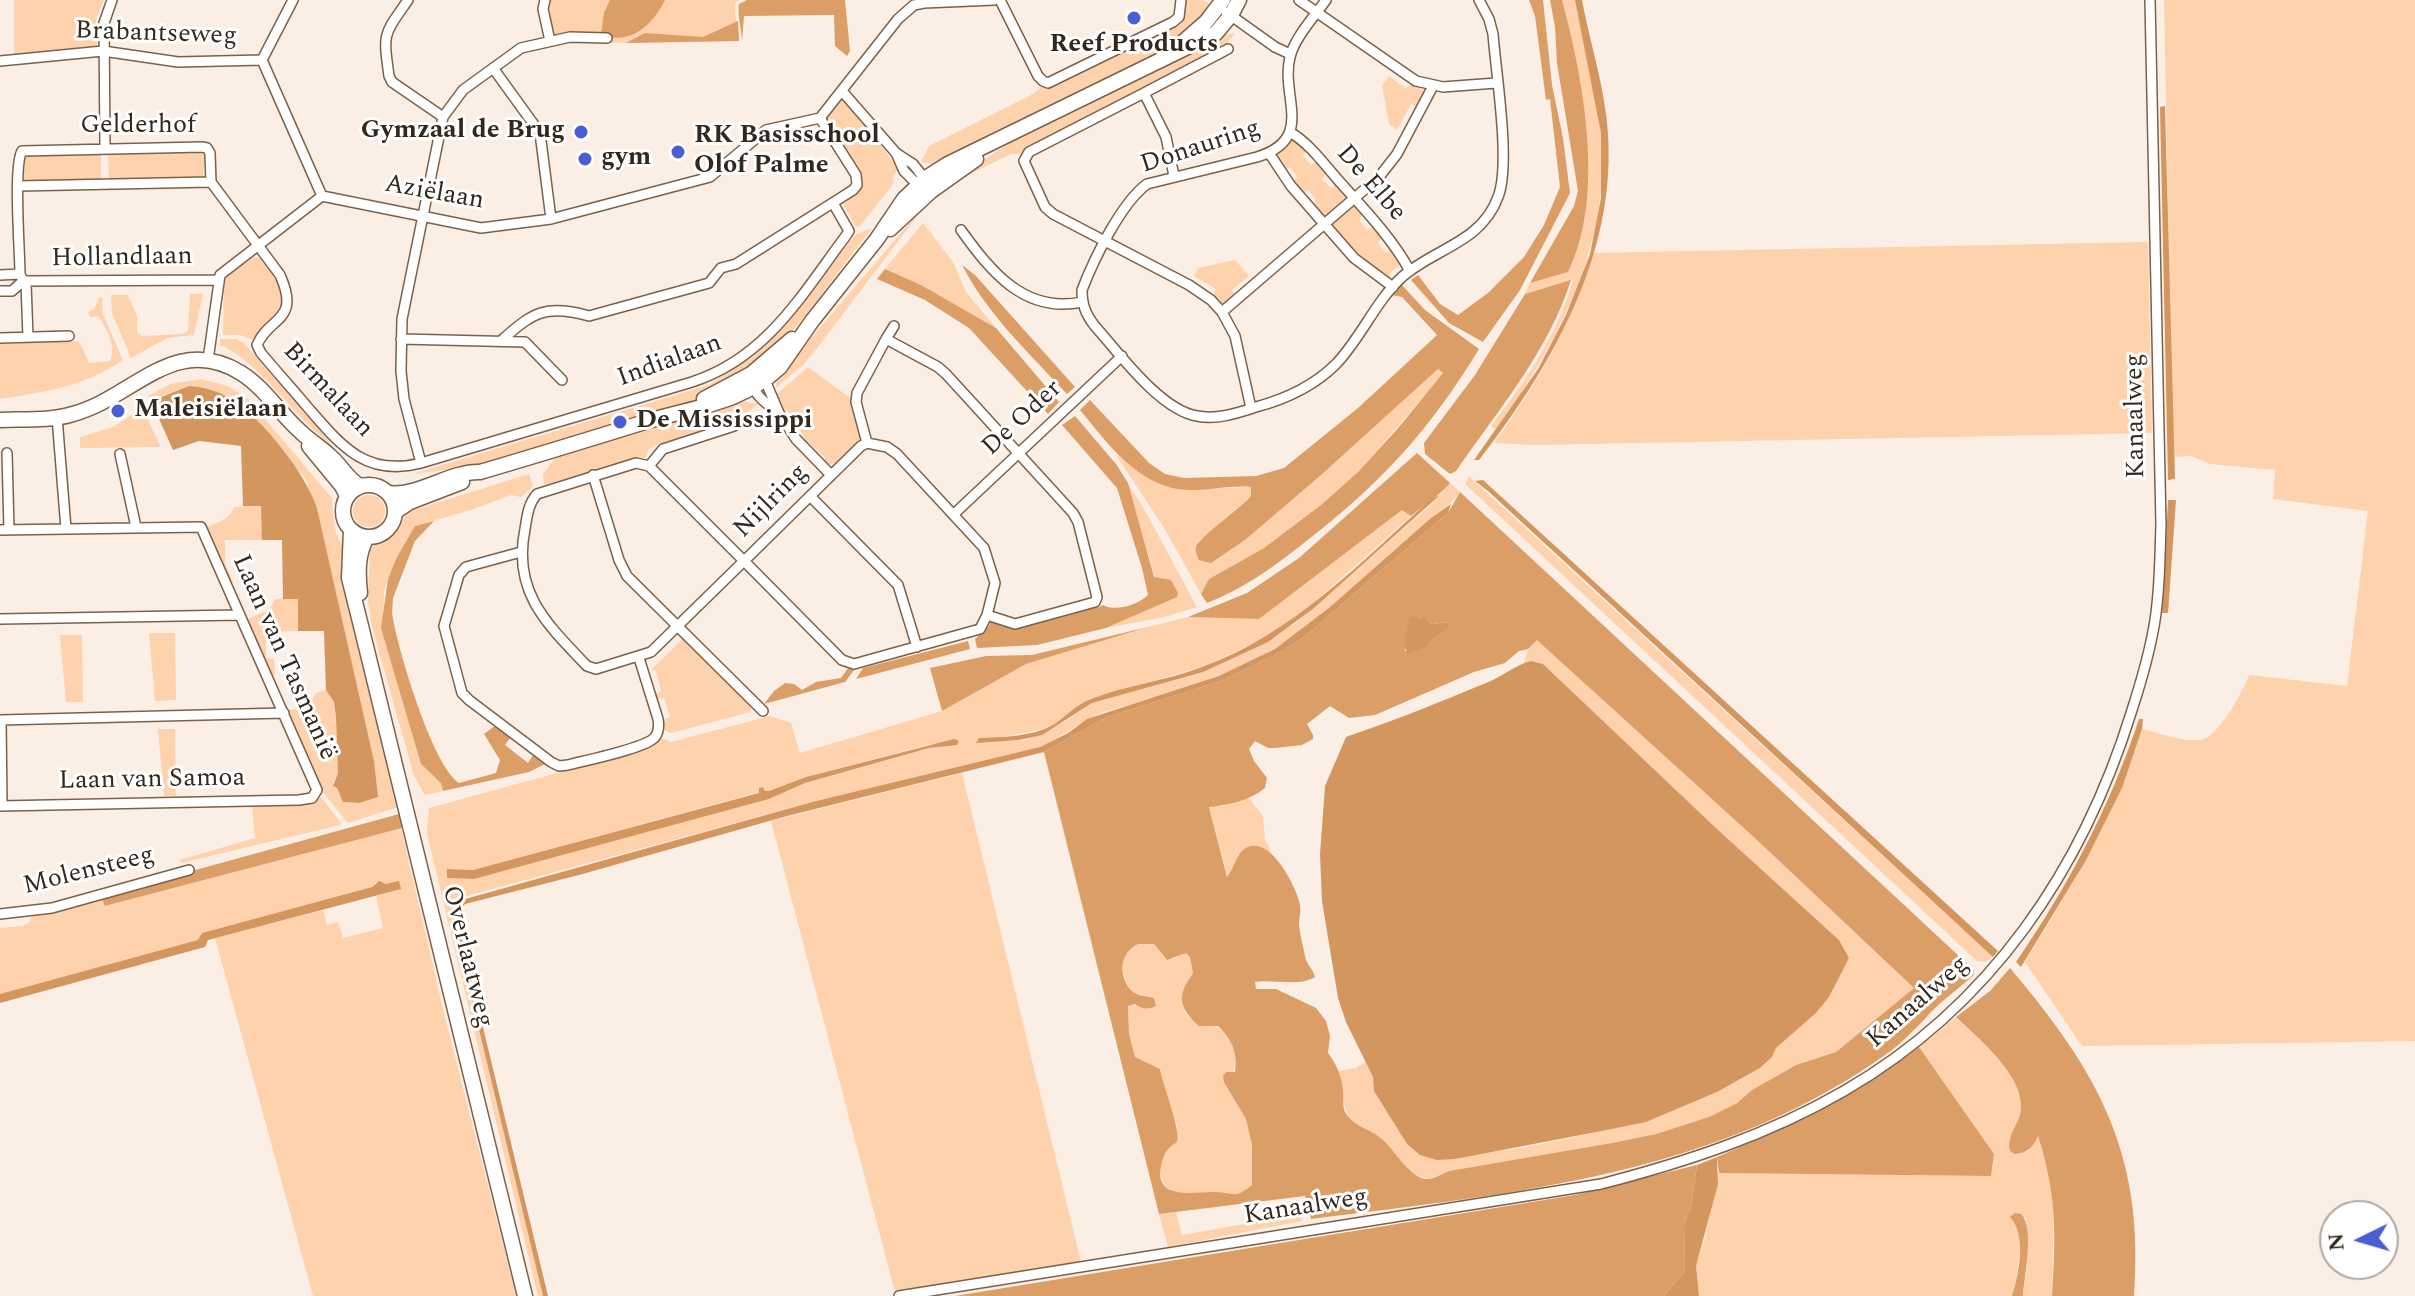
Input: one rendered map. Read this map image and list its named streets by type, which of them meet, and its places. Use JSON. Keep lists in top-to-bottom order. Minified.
{"streets":{"main road":["Overlaatweg"],"street":["Brabantseweg","Gelderhof","Donauring","De Elbe","Aziëlaan","Hollandlaan","Indialaan","Birmalaan","Kanaalweg","De Oder","Nijlring","Laan van Tasmanië","Laan van Samoa","Molensteeg"]},"crossings":[["Gelderhof","Hollandlaan"],["Gelderhof","Birmalaan"],["Donauring","De Elbe"],["Indialaan","Birmalaan"],["Laan van Tasmanië","Laan van Samoa"]],"places":["Reef Products","Gymzaal de Brug","RK Basisschool Olof Palme","gym","Maleisiëlaan","De Mississippi"],"north":"left"}
